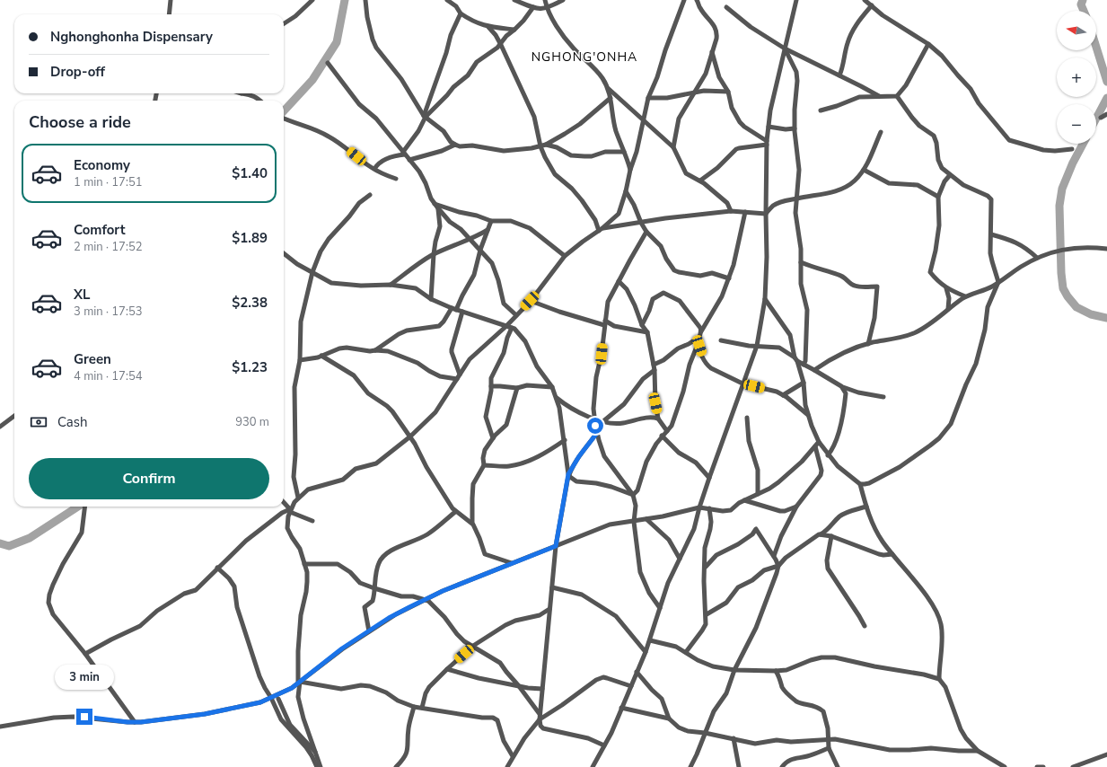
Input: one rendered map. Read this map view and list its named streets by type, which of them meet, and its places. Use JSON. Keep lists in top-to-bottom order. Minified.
{"districts":["NGHONG'ONHA"],"north":"left","page":{"map_buttons":["+","−"],"banner":["Nghonghonha Dispensary","Drop-off"],"heading":"Choose a ride","list":[{"name":"Economy","note":"1 min · 17:51","value":"$1.40"},{"name":"Comfort","note":"2 min · 17:52","value":"$1.89"},{"name":"XL","note":"3 min · 17:53","value":"$2.38"},{"name":"Green","note":"4 min · 17:54","value":"$1.23"}],"pay":["Cash","930 m"],"buttons":"Confirm","bubble":"3 min"}}
